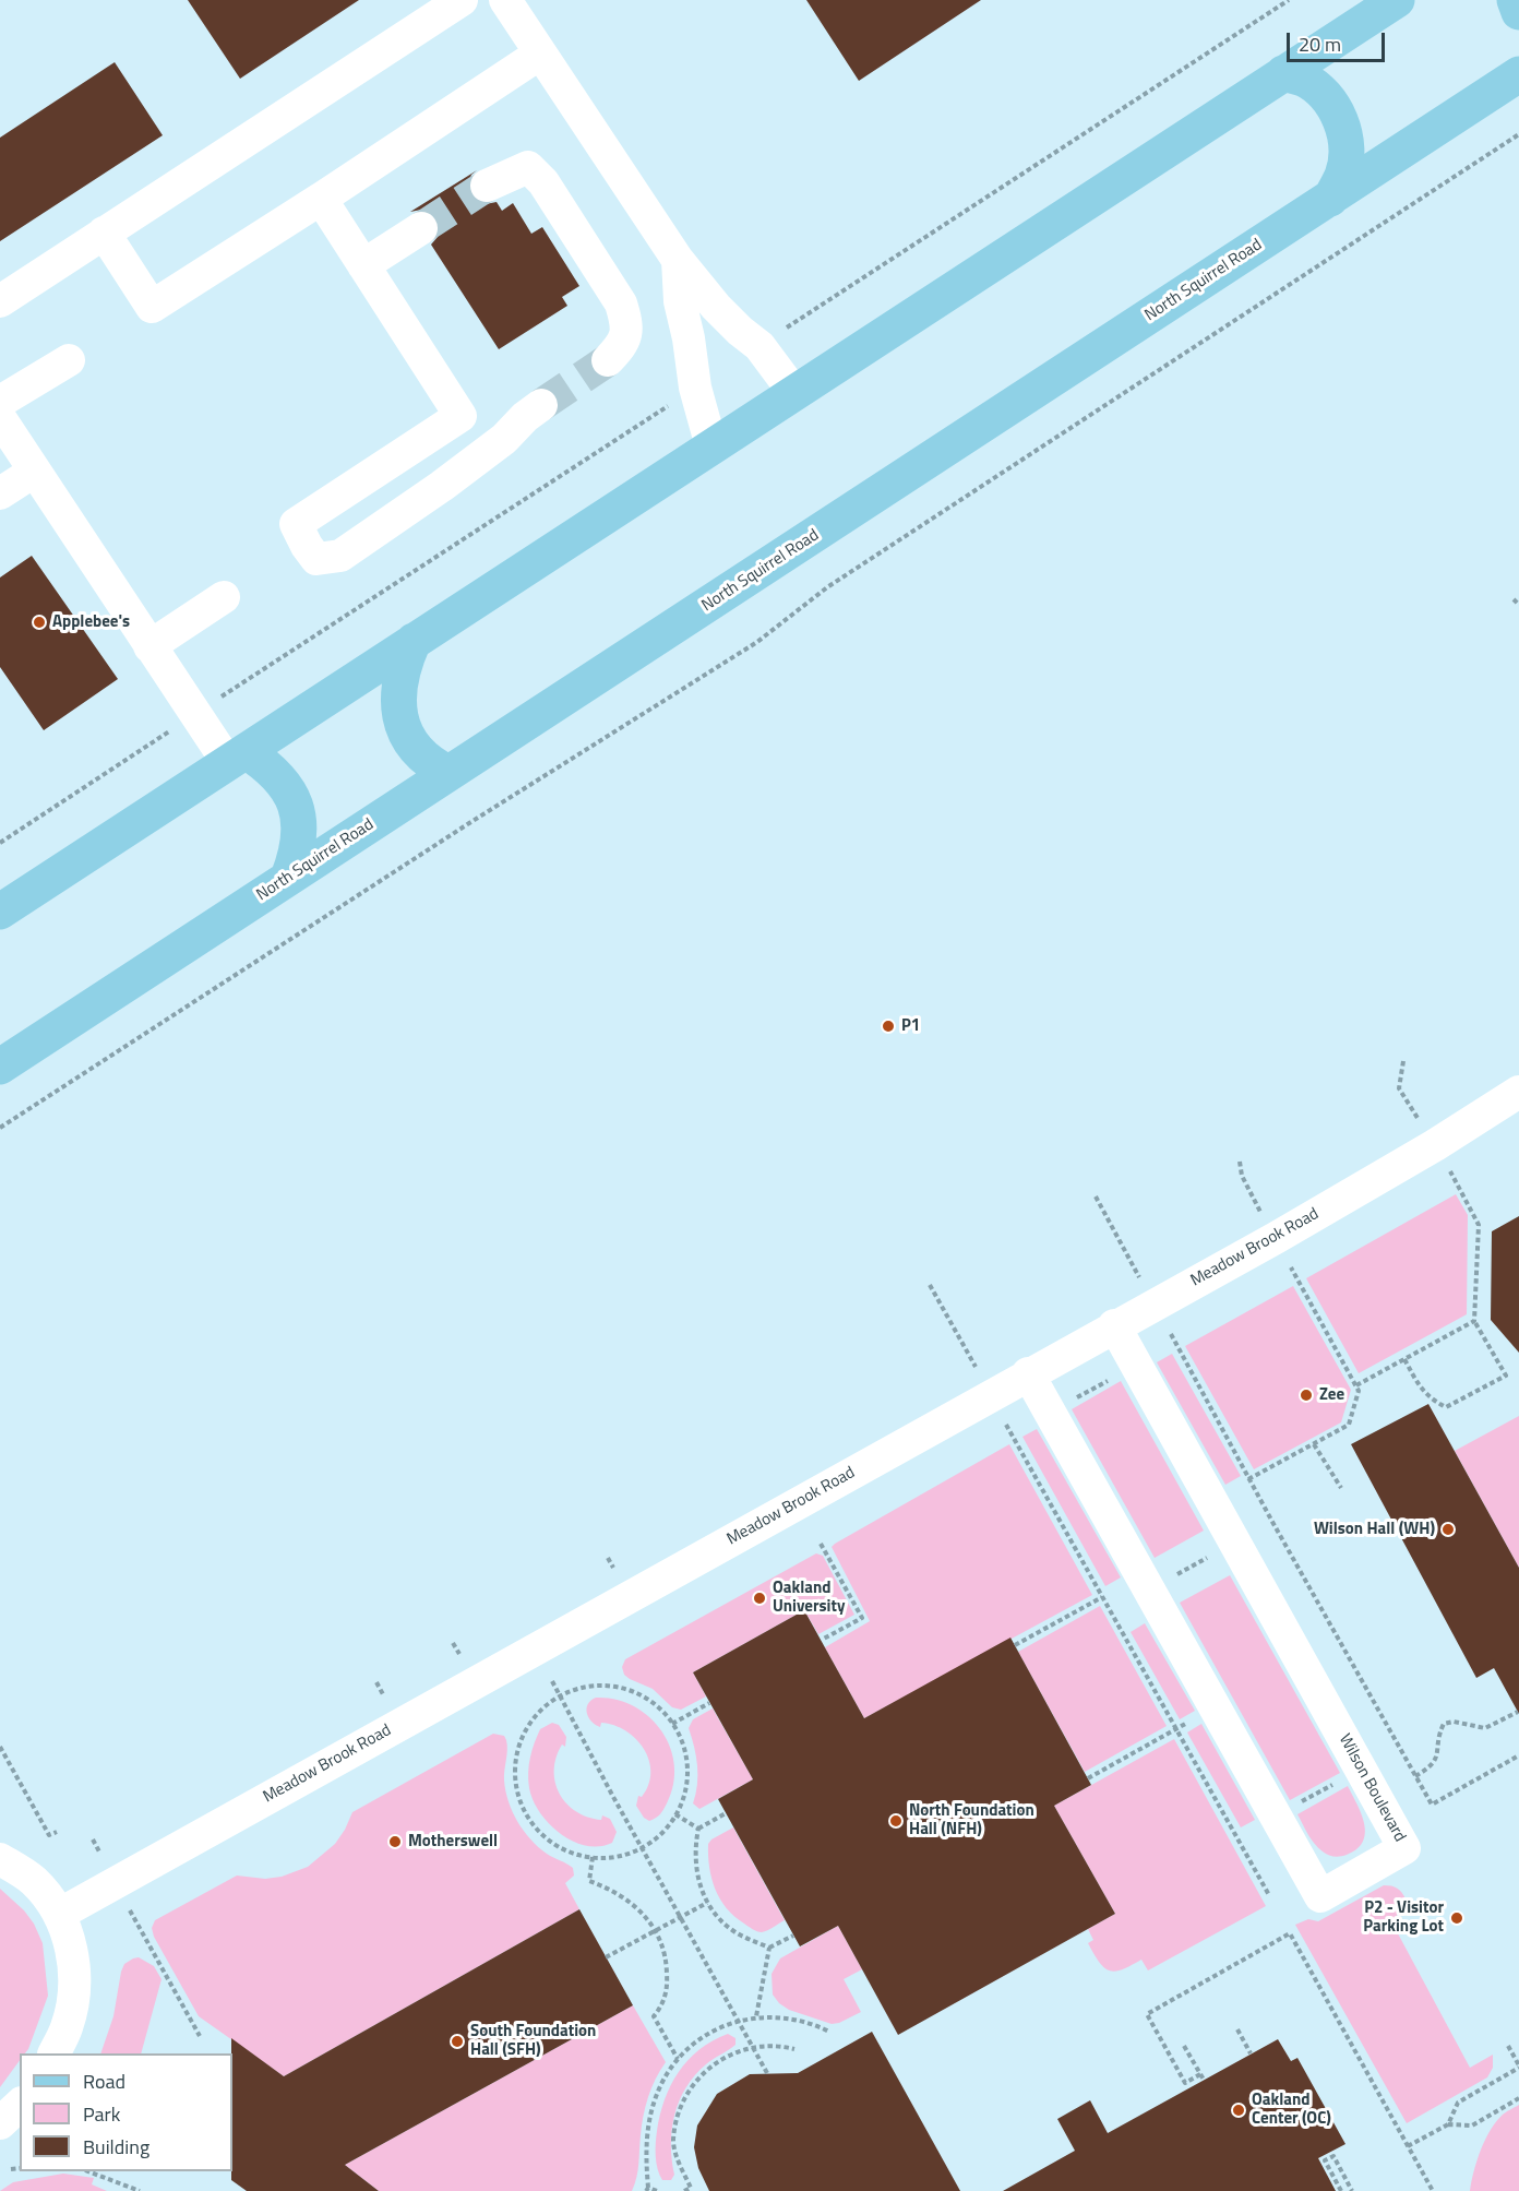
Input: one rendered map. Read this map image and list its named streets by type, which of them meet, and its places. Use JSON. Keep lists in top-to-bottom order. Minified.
{"streets":{"main road":["North Squirrel Road"],"street":["Meadow Brook Road","Wilson Boulevard"]},"crossings":[["Meadow Brook Road","Wilson Boulevard"]],"places":["Applebee's","P1","Zee","Wilson Hall (WH)","Oakland University","North Foundation Hall (NFH)","Motherswell","P2 - Visitor Parking Lot","South Foundation Hall (SFH)","Oakland Center (OC)"],"legend":["Road","Park","Building"],"scale_bar":"20 m"}
